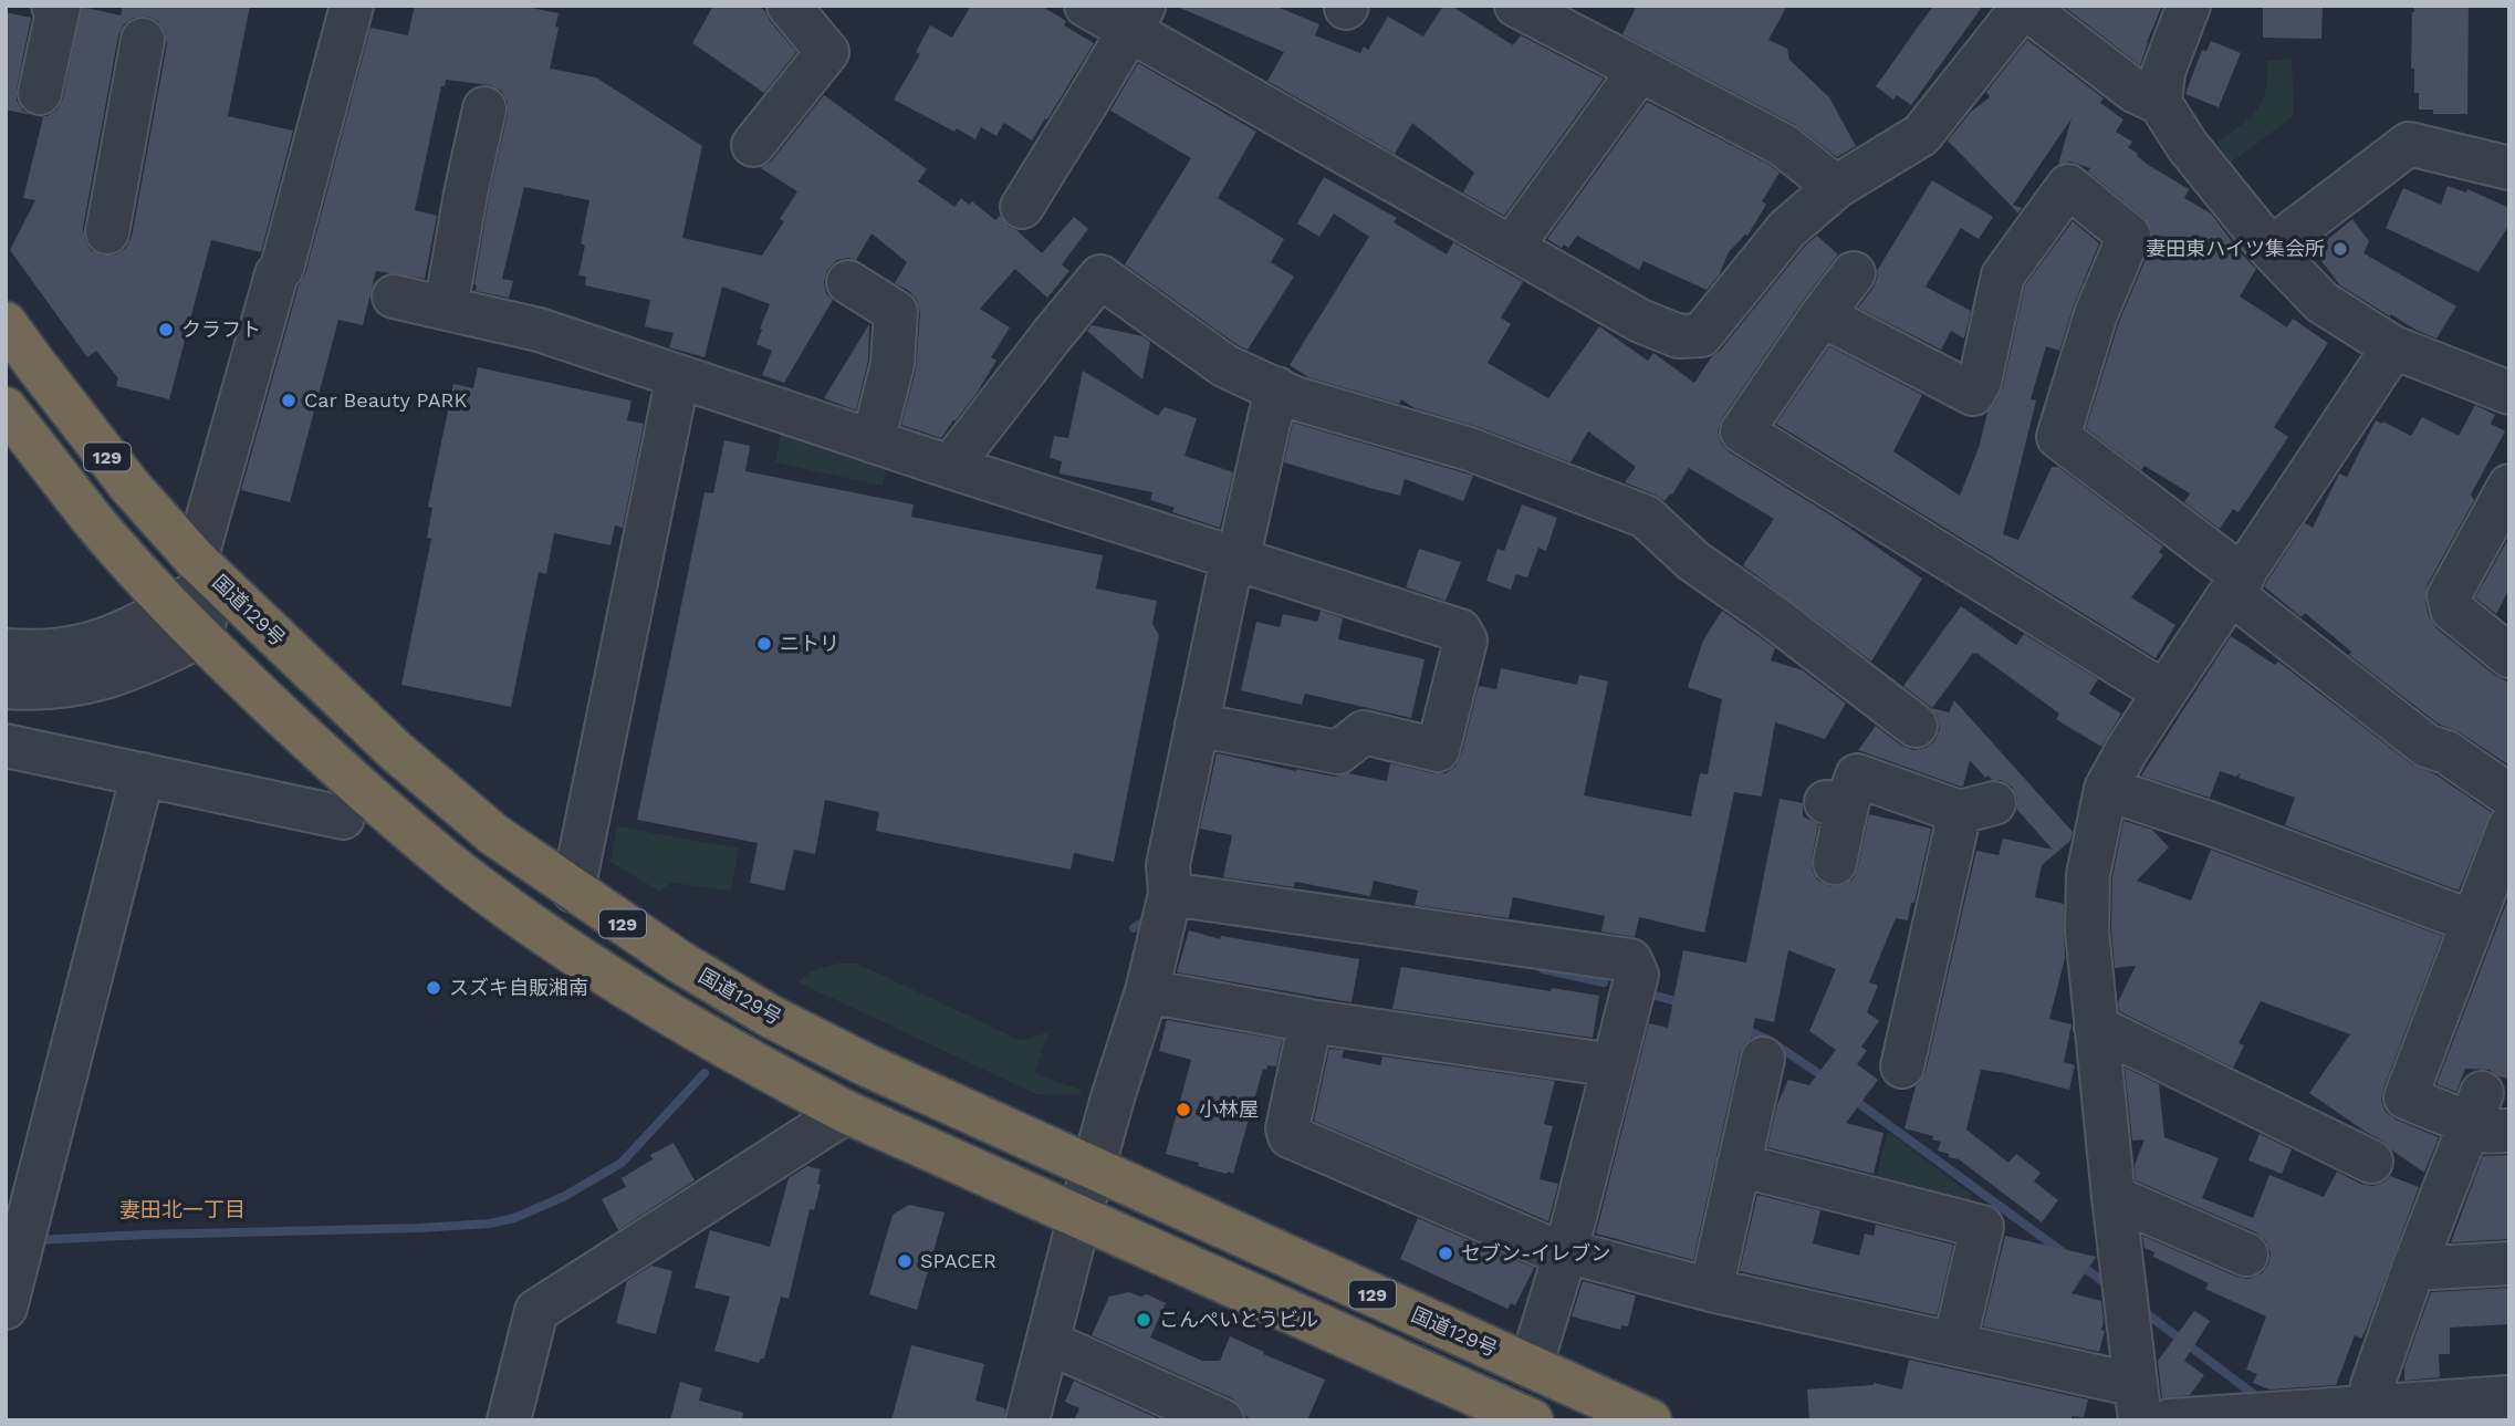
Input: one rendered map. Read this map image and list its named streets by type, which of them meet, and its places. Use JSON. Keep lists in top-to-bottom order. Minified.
{"streets":{"highway":["129","国道129号"]},"districts":["妻田北一丁目"],"places":["妻田東ハイツ集会所","クラフト","Car Beauty PARK","ニトリ","スズキ自販湘南","小林屋","セブン-イレブン","SPACER","こんぺいとうビル"]}
